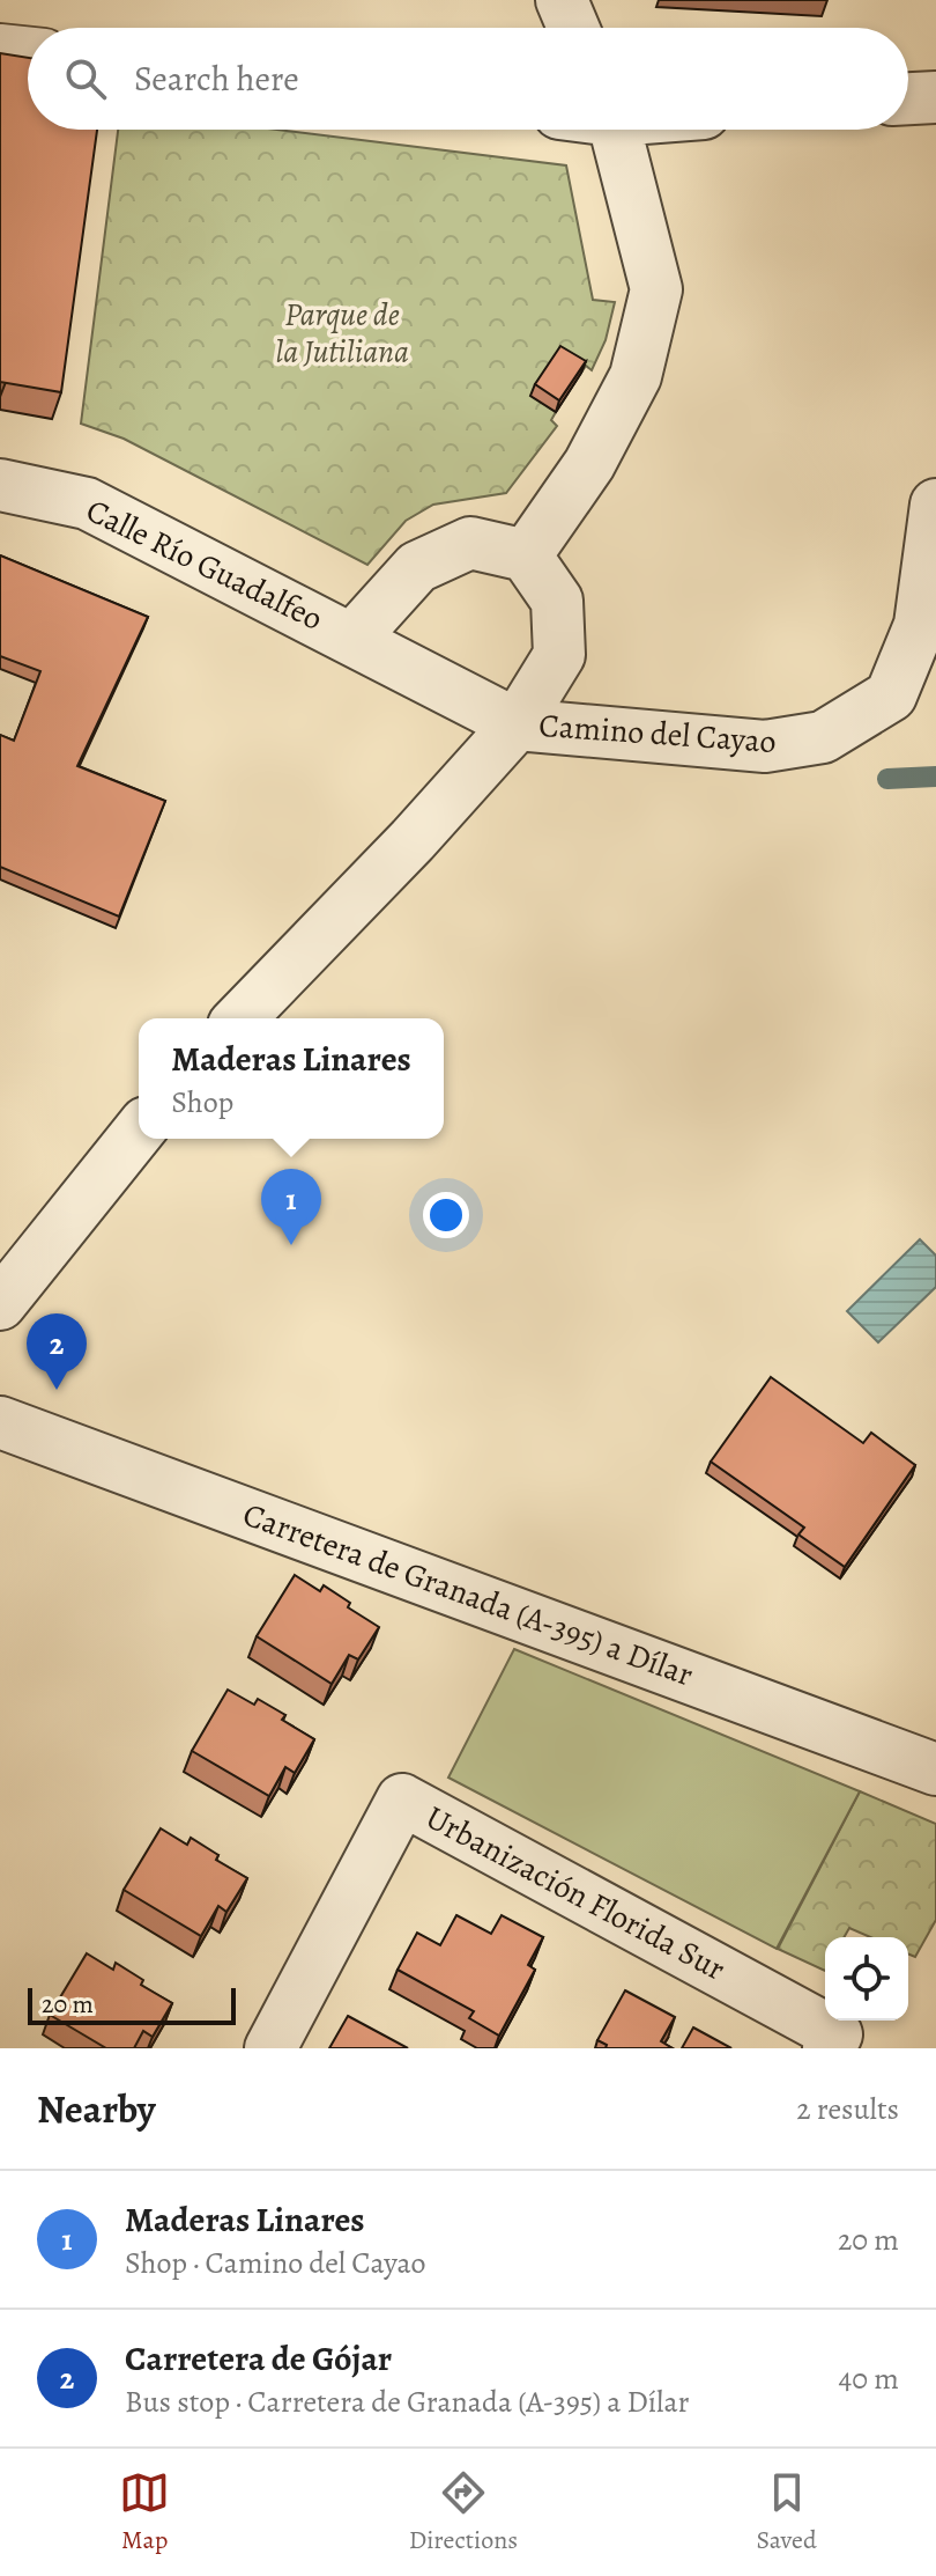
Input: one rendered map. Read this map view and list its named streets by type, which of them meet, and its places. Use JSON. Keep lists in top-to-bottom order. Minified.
{"streets":{"street":["Calle Río Guadalfeo","Camino del Cayao","Carretera de Granada (A-395) a Dílar","Urbanización Florida Sur"]},"crossings":[["Calle Río Guadalfeo","Camino del Cayao"]],"parks":["Parque de la Jutiliana"],"scale_bar":"20 m","page":{"search":"Search here","popup":["Maderas Linares","Shop"],"pins":["1","2"],"scale":"20 m","heading":["Nearby","2 results"],"list":[{"mark":"1","name":"Maderas Linares","note":"Shop · Camino del Cayao","value":"20 m"},{"mark":"2","name":"Carretera de Gójar","note":"Bus stop · Carretera de Granada (A-395) a Dílar","value":"40 m"}],"nav":["Map","Directions","Saved"]}}
